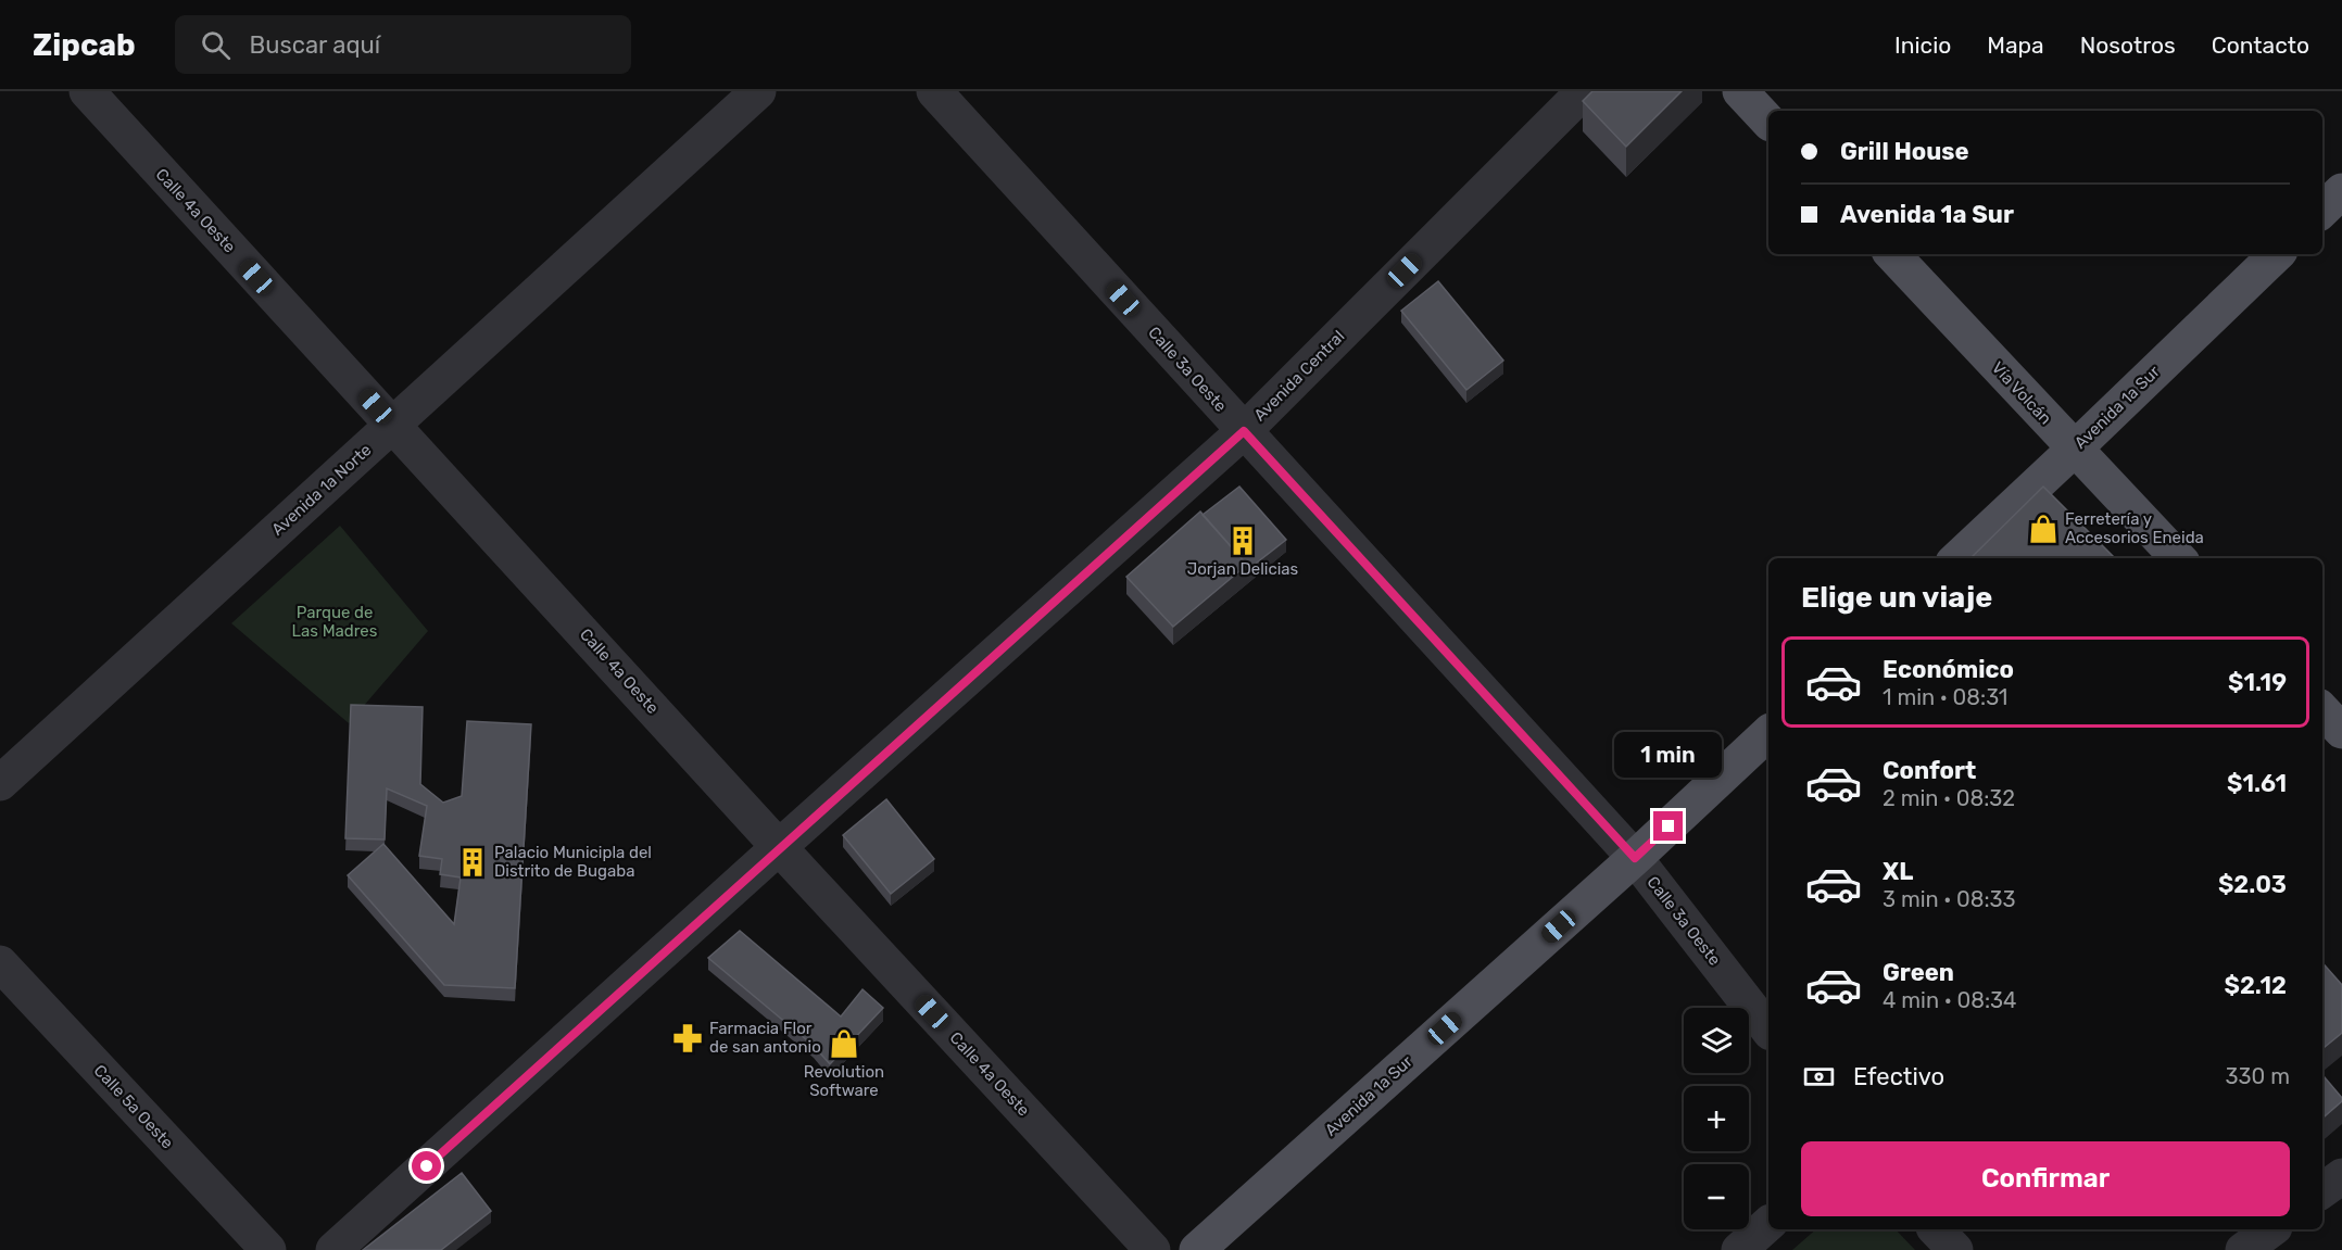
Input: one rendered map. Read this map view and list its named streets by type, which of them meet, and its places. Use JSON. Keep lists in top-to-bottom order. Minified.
{"streets":{"main road":["Vía Volcán","Avenida 1a Sur"],"street":["Calle 4a Oeste","Calle 3a Oeste","Avenida Central","Avenida 1a Norte","Calle 5a Oeste"]},"crossings":[["Calle 4a Oeste","Avenida Central"],["Calle 4a Oeste","Avenida 1a Norte"],["Calle 3a Oeste","Avenida Central"],["Calle 3a Oeste","Avenida 1a Sur"],["Vía Volcán","Avenida 1a Sur"]],"parks":["Parque de Las Madres"],"places":{"shop":["Ferretería y Accesorios Eneida","Revolution Software"],"building":["Jorjan Delicias","Palacio Municipla del Distrito de Bugaba"],"pharmacy":["Farmacia Flor de san antonio"]},"page":{"header":"Zipcab","search":"Buscar aquí","nav":["Inicio","Mapa","Nosotros","Contacto"],"banner":["Grill House","Avenida 1a Sur"],"heading":"Elige un viaje","list":[{"name":"Económico","note":"1 min · 08:31","value":"$1.19"},{"name":"Confort","note":"2 min · 08:32","value":"$1.61"},{"name":"XL","note":"3 min · 08:33","value":"$2.03"},{"name":"Green","note":"4 min · 08:34","value":"$2.12"}],"bubble":"1 min","map_buttons":["+","−"],"pay":["Efectivo","330 m"],"buttons":"Confirmar"}}
